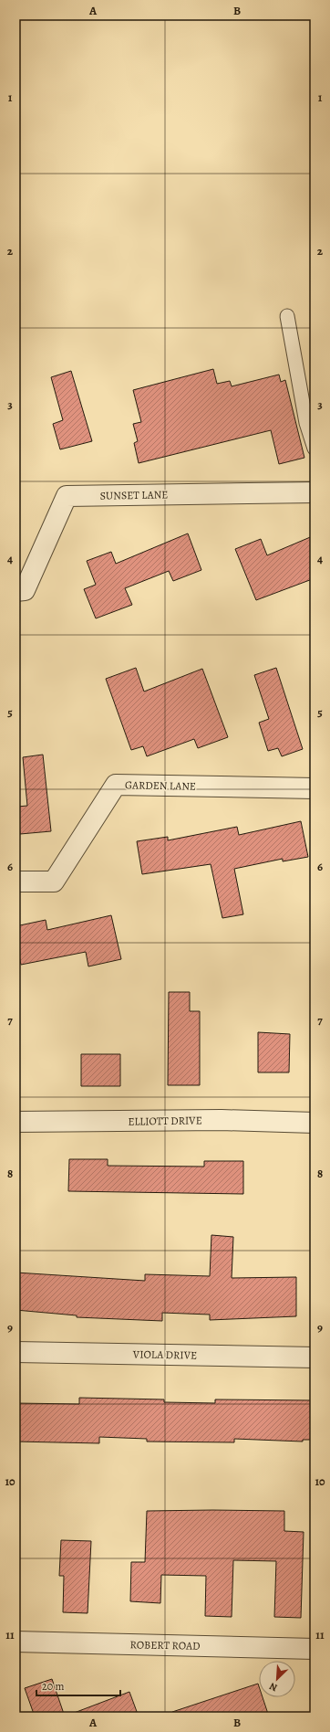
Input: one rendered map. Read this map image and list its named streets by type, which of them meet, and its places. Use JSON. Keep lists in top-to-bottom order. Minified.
{"streets":{"street":["SUNSET LANE","GARDEN LANE","ELLIOTT DRIVE","VIOLA DRIVE","ROBERT ROAD"]},"scale_bar":"20 m","north":"bottom left","grid":{"columns":["A","B"],"rows":["1","2","3","4","5","6","7","8","9","10","11"]}}
